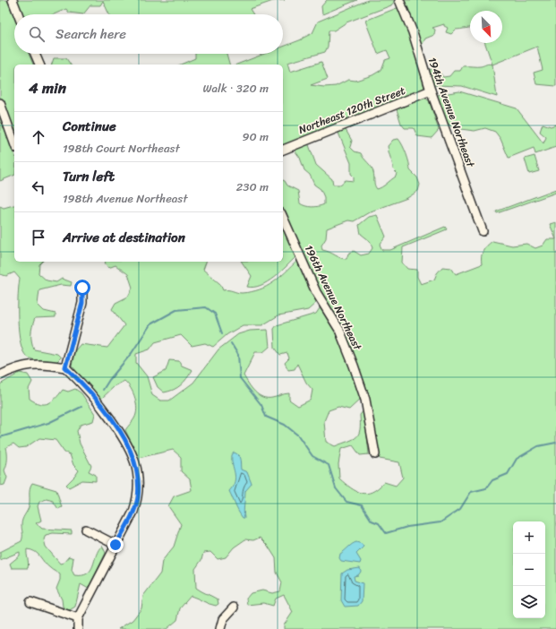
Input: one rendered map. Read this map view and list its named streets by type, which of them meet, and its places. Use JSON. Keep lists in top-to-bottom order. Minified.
{"streets":{"street":["Northeast 120th Street","194th Avenue Northeast","196th Avenue Northeast"]},"crossings":[["Northeast 120th Street","194th Avenue Northeast"]],"north":"bottom right","page":{"search":"Search here","heading":["4 min","Walk · 320 m"],"list":[["Continue","198th Court Northeast","90 m"],["Turn left","198th Avenue Northeast","230 m"],"Arrive at destination"],"map_buttons":["+","−"]}}
